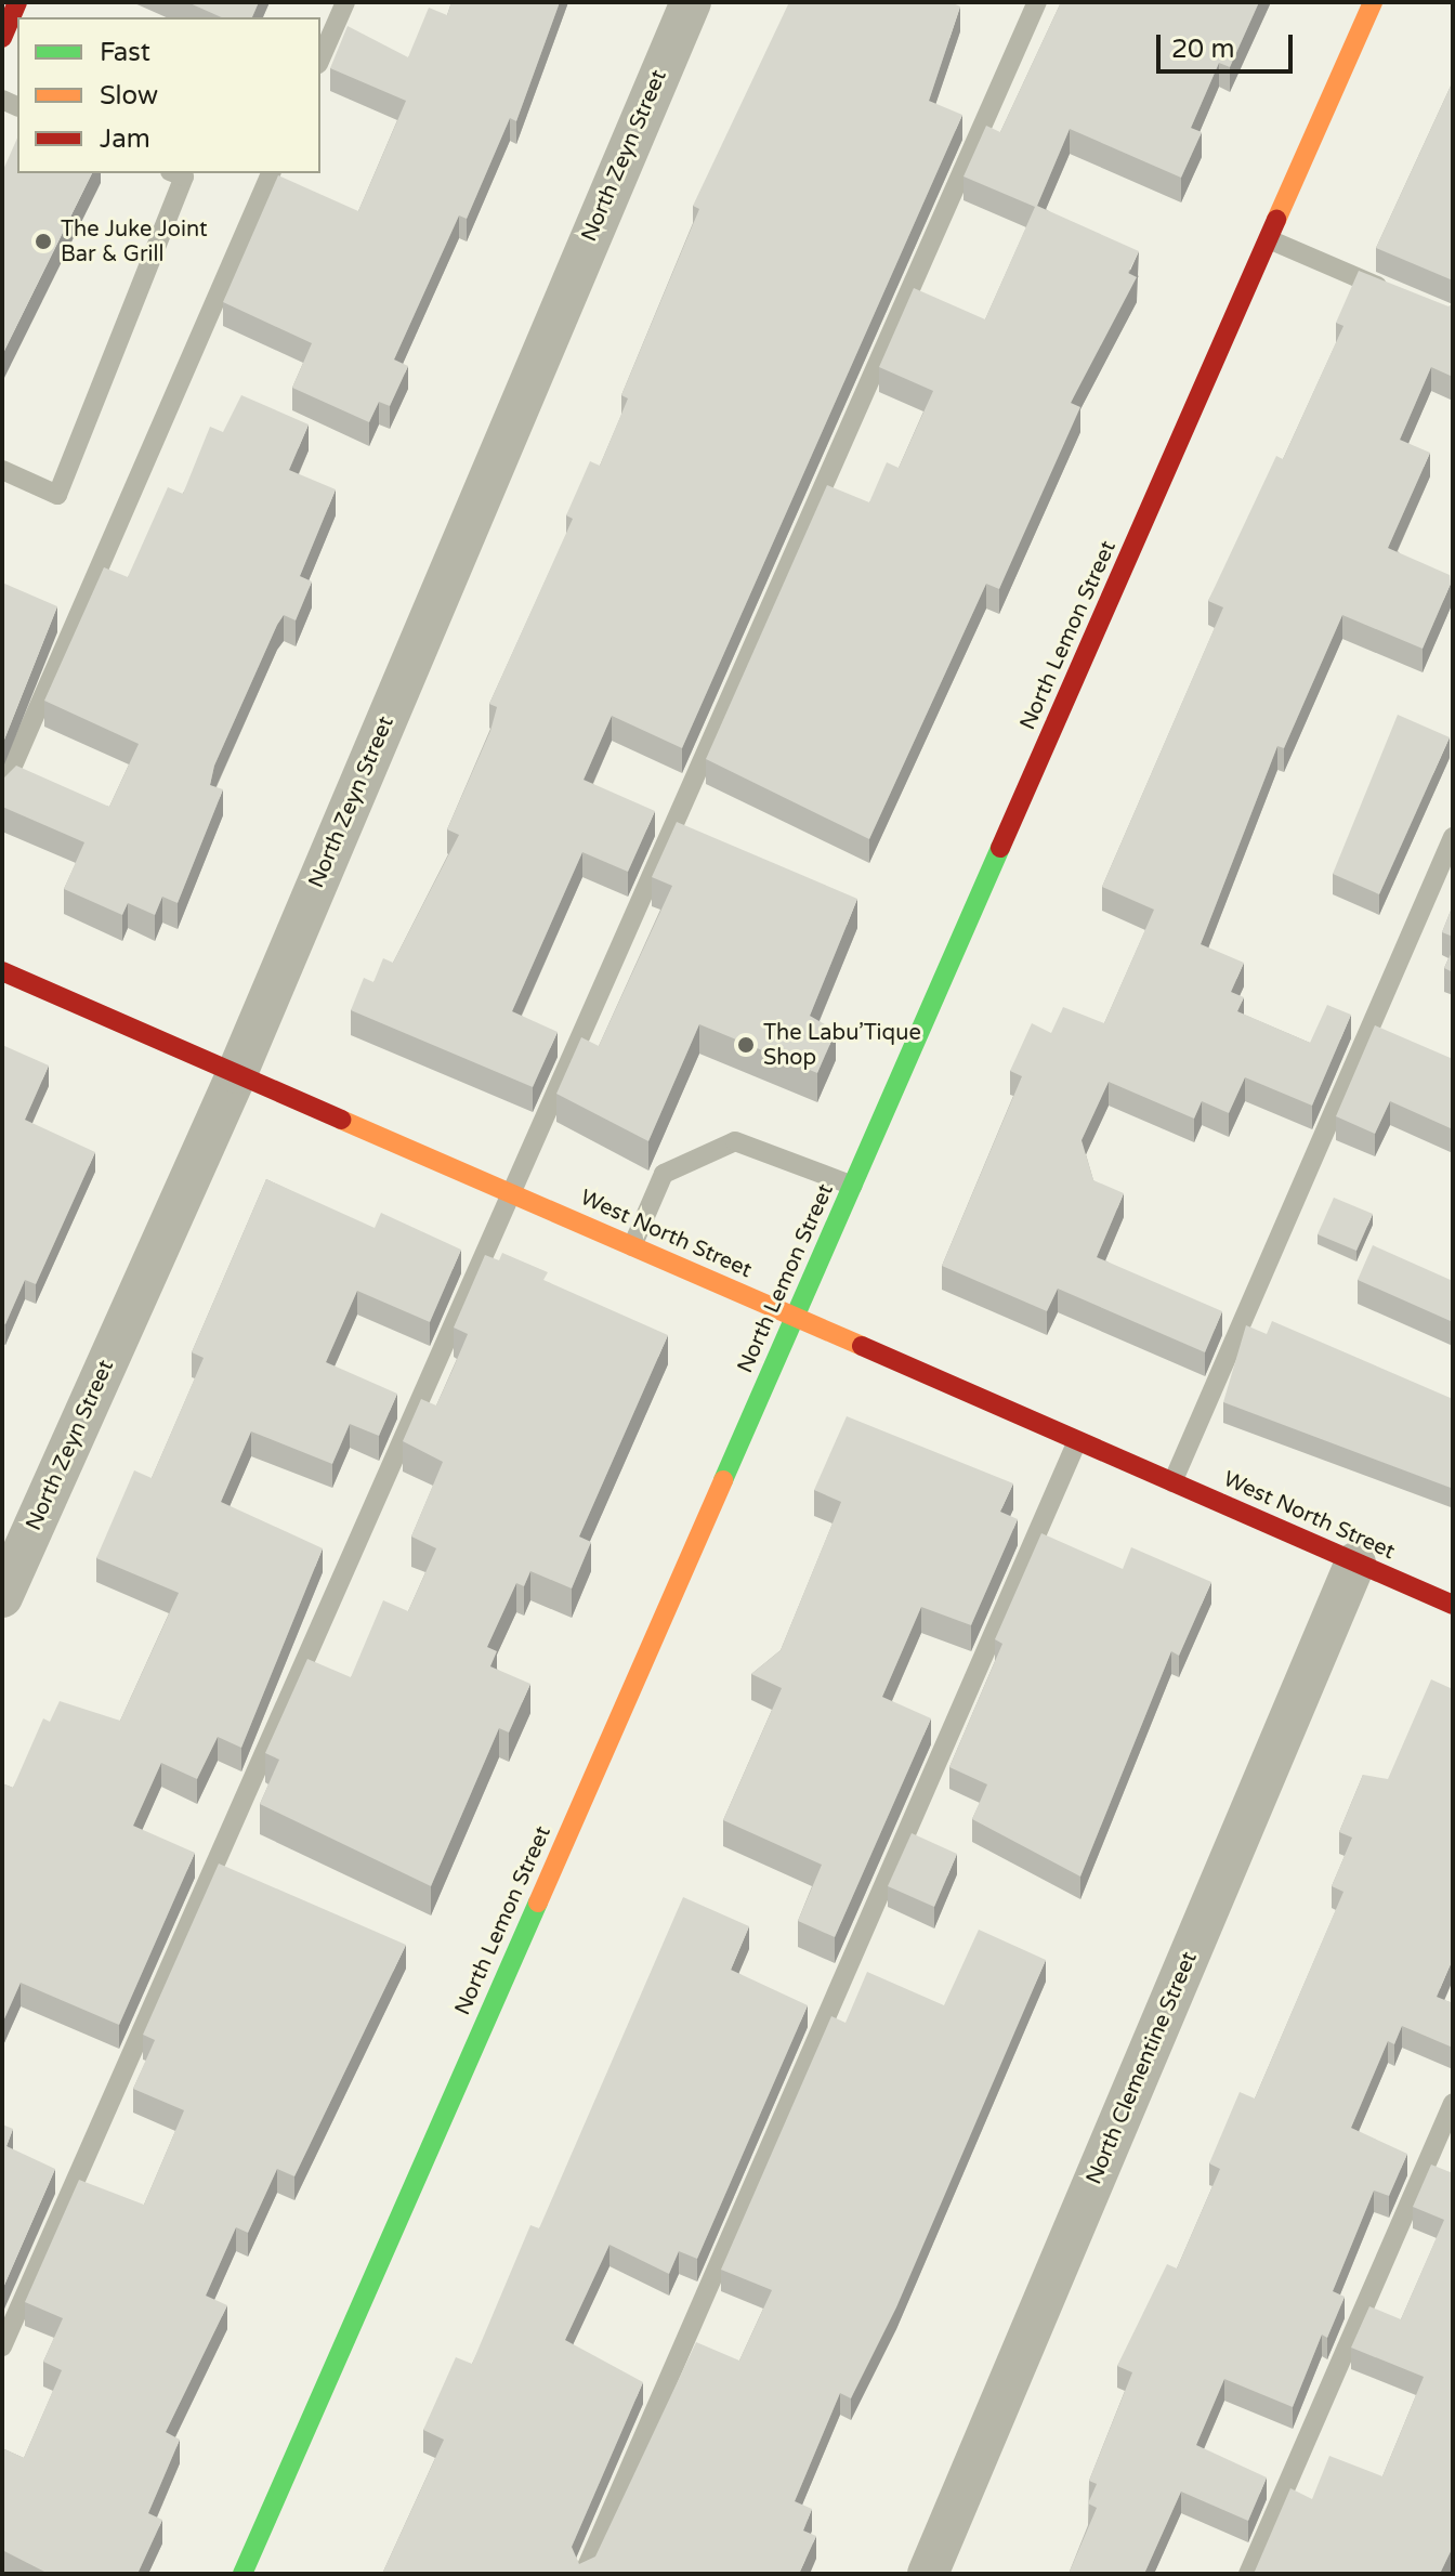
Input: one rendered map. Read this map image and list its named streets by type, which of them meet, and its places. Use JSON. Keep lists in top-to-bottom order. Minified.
{"streets":{"street":["North Zeyn Street","North Lemon Street","West North Street","North Clementine Street"]},"crossings":[["North Zeyn Street","West North Street"],["North Lemon Street","West North Street"],["West North Street","North Clementine Street"]],"places":["The Juke Joint Bar & Grill","The Labu’Tique Shop"],"legend":["Fast","Slow","Jam"],"scale_bar":"20 m"}
